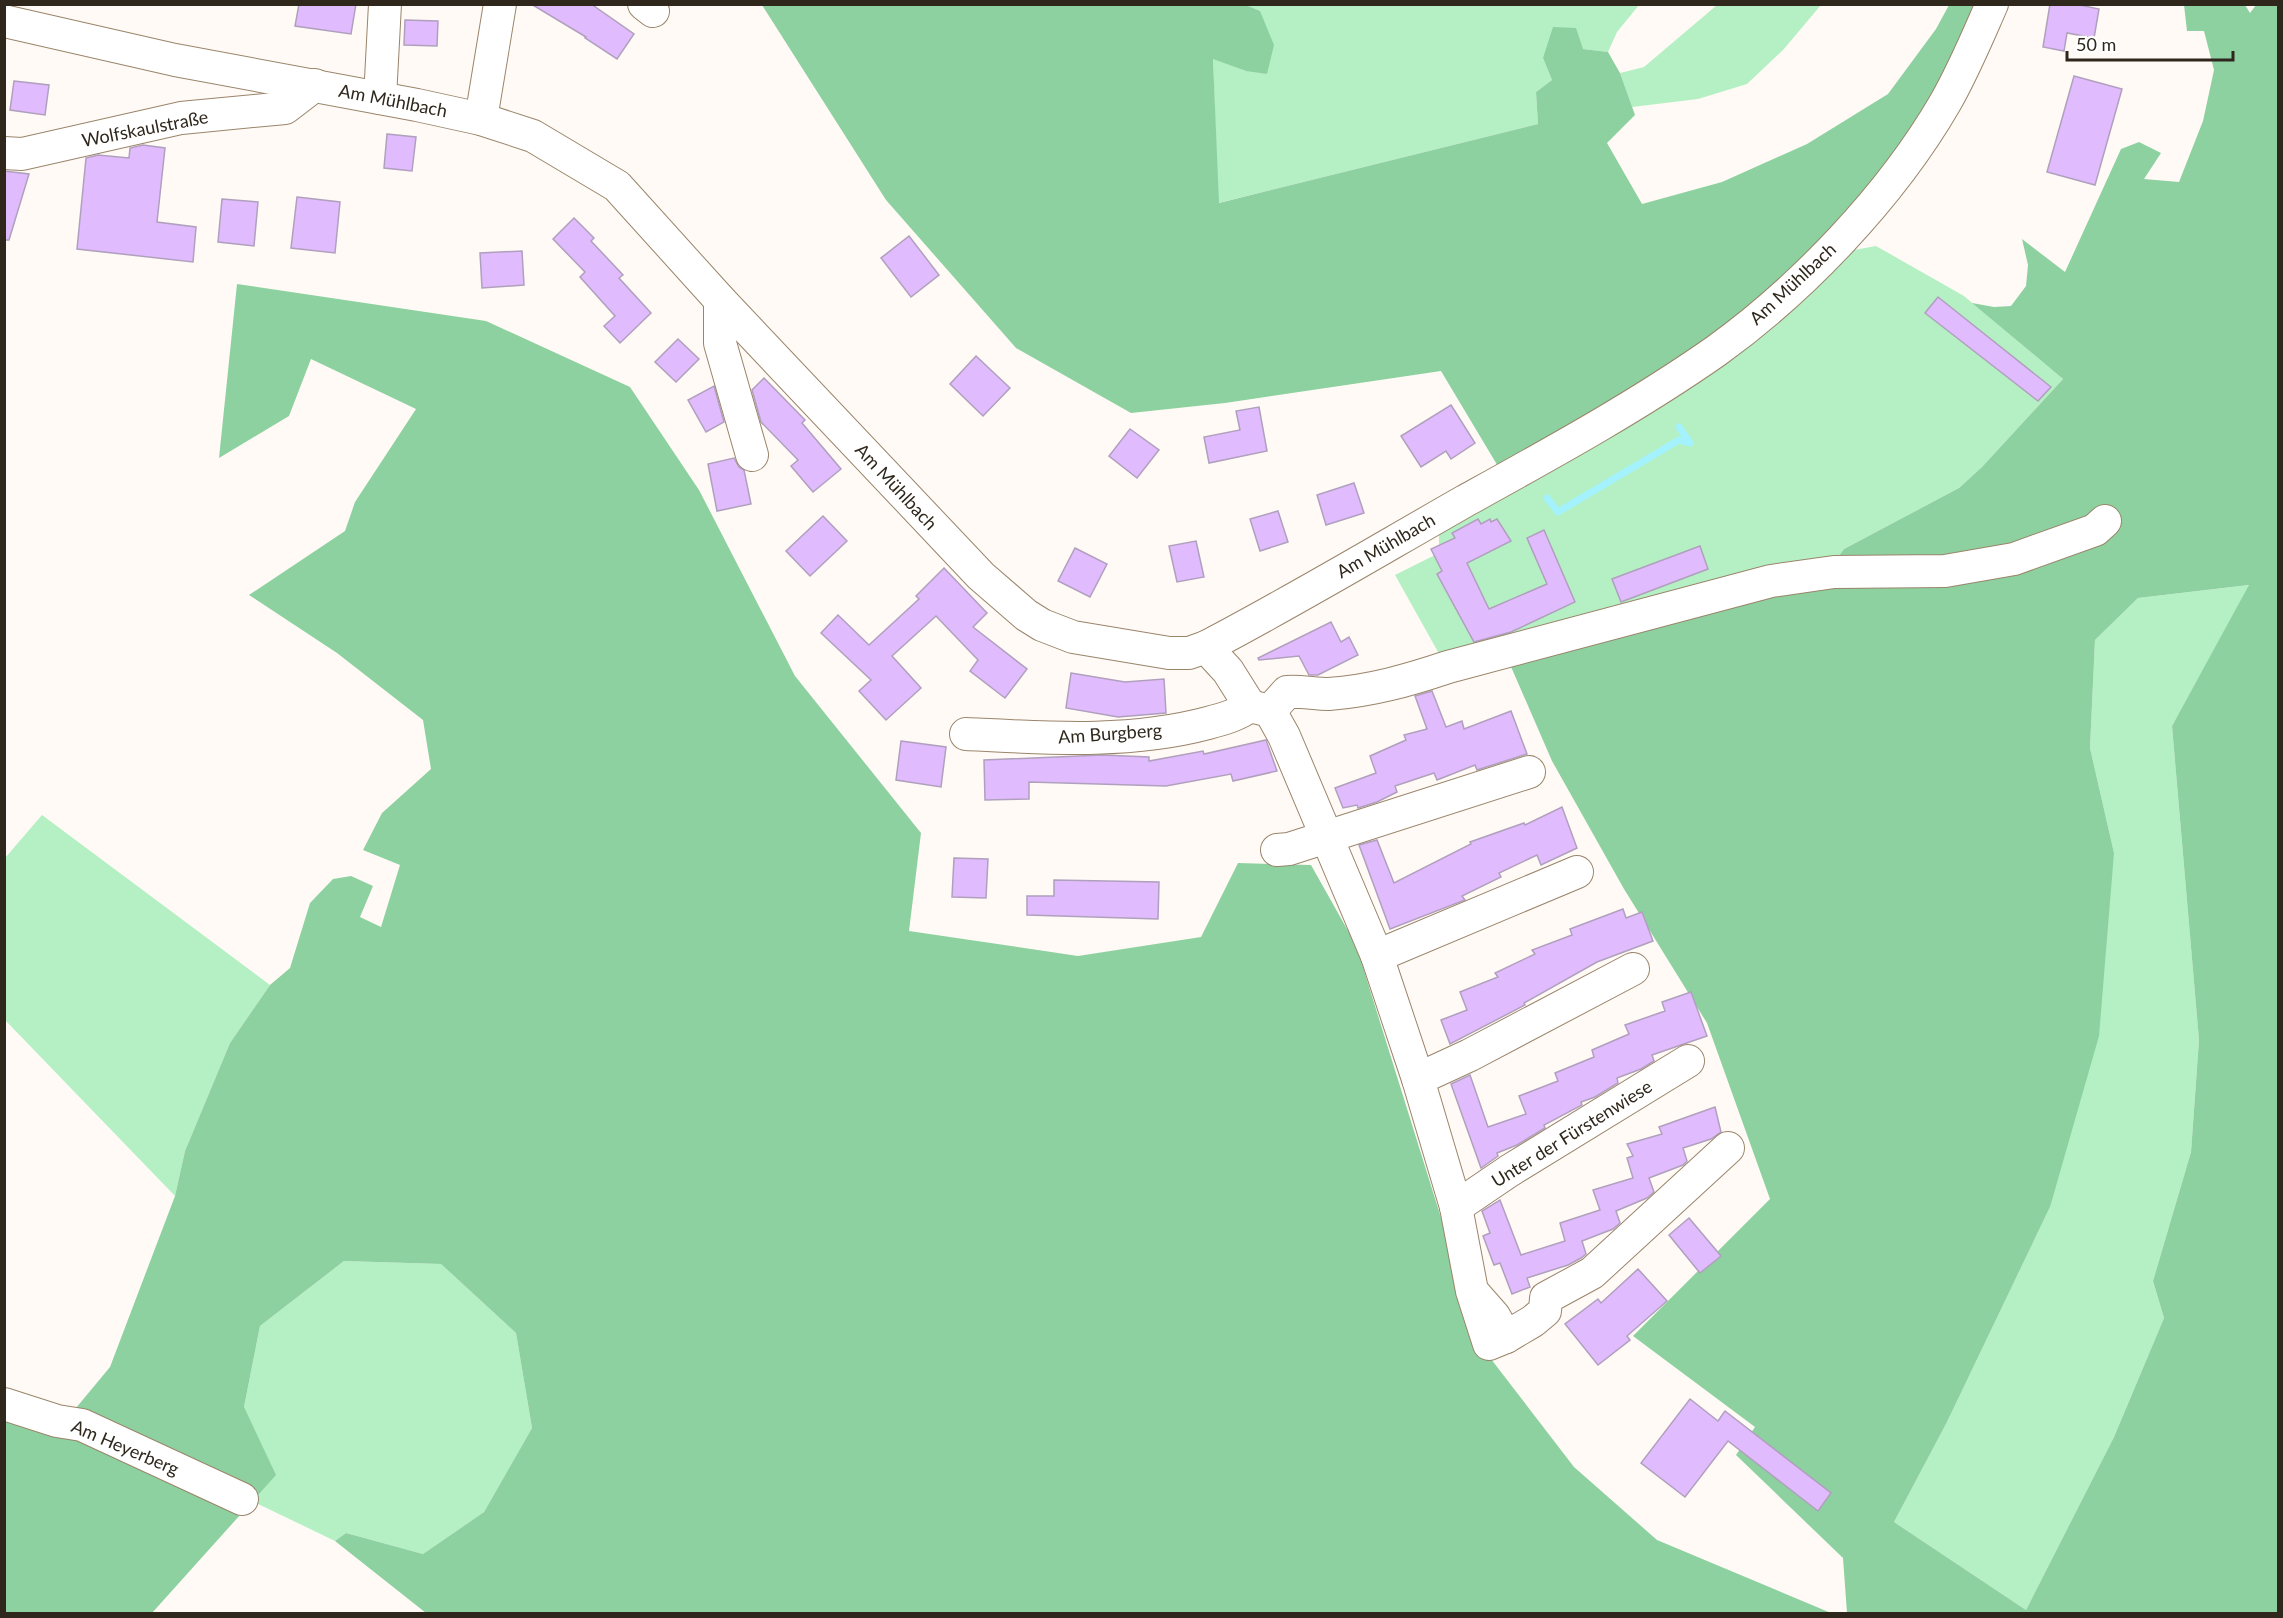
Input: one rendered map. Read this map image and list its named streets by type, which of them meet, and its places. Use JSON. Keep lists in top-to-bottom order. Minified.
{"streets":{"street":["Am Mühlbach","Wolfskaulstraße","Am Burgberg","Unter der Fürstenwiese","Am Heyerberg"]},"crossings":[["Am Mühlbach","Wolfskaulstraße"]],"scale_bar":"50 m"}
